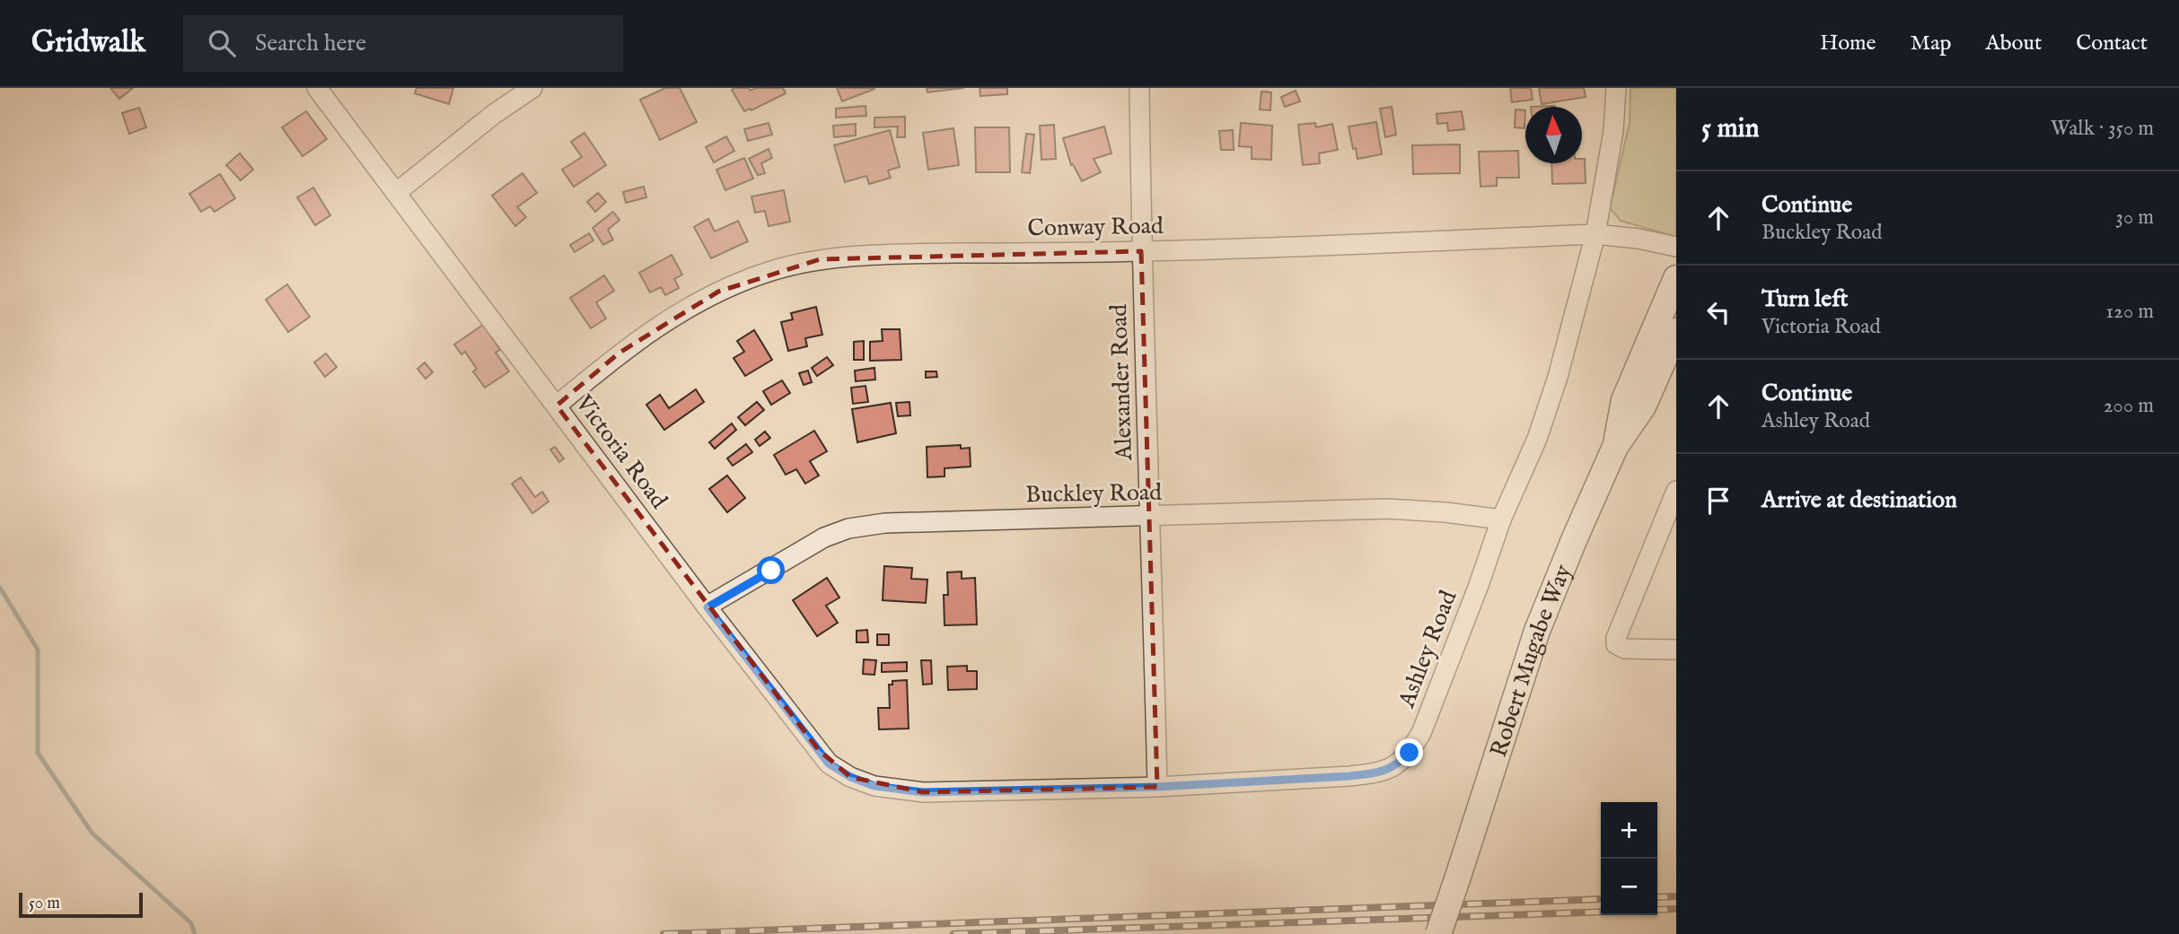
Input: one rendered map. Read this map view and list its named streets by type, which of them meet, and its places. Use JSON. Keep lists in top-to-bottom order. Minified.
{"streets":{"main road":["Robert Mugabe Way"],"street":["Conway Road","Alexander Road","Victoria Road","Buckley Road","Ashley Road"]},"crossings":[["Conway Road","Alexander Road"],["Conway Road","Victoria Road"],["Conway Road","Ashley Road"],["Alexander Road","Buckley Road"],["Alexander Road","Ashley Road"],["Victoria Road","Buckley Road"],["Victoria Road","Ashley Road"],["Buckley Road","Ashley Road"]],"scale_bar":"50 m","north":"top","page":{"header":"Gridwalk","search":"Search here","nav":["Home","Map","About","Contact"],"heading":["5 min","Walk · 350 m"],"list":[["Continue","Buckley Road","30 m"],["Turn left","Victoria Road","120 m"],["Continue","Ashley Road","200 m"],"Arrive at destination"],"map_buttons":["+","−"],"scale":"50 m"}}
